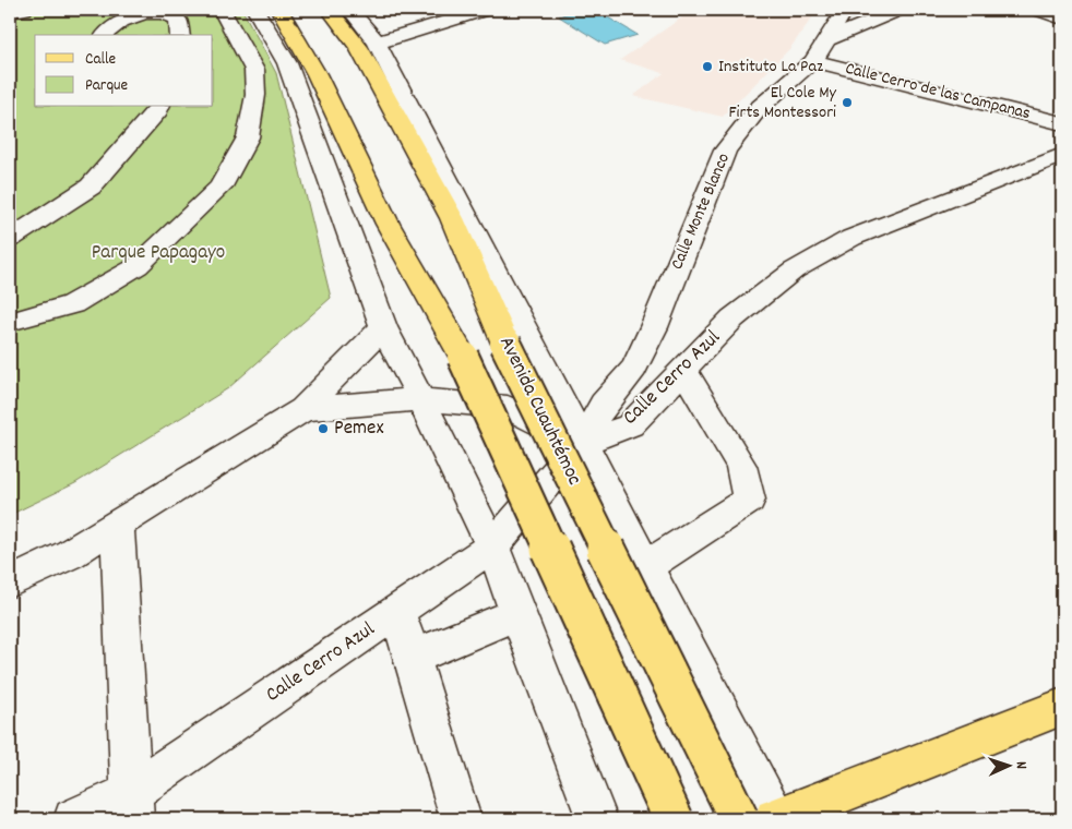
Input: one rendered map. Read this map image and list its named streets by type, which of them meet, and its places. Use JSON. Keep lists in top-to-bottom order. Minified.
{"streets":{"main road":["Avenida Cuauhtémoc"],"street":["Calle Cerro de las Campanas","Calle Monte Blanco","Calle Cerro Azul"]},"crossings":[["Calle Cerro de las Campanas","Calle Monte Blanco"],["Calle Monte Blanco","Calle Cerro Azul"]],"parks":["Parque Papagayo"],"places":["Instituto La Paz","El Cole My Firts Montessori","Pemex"],"legend":["Calle","Parque"],"north":"right"}
